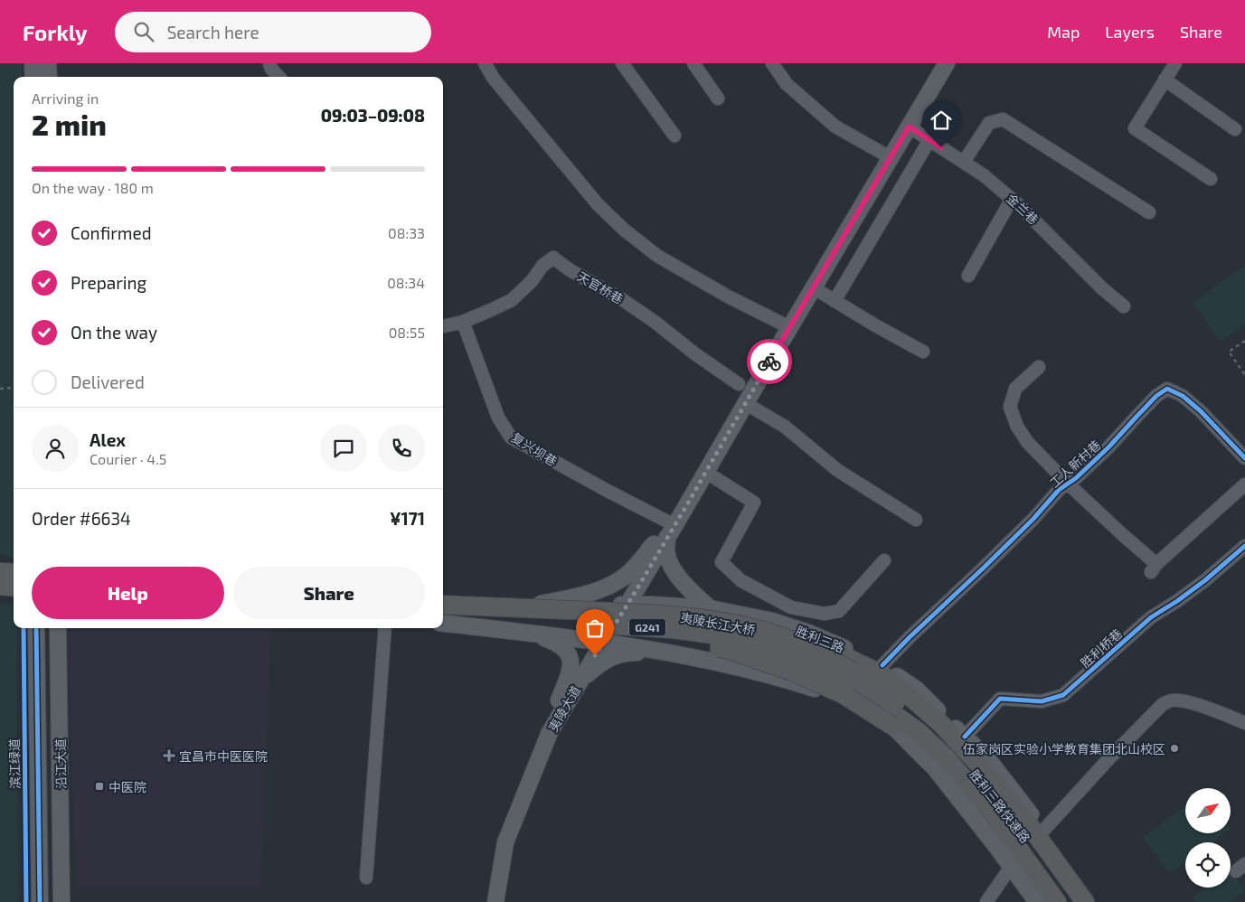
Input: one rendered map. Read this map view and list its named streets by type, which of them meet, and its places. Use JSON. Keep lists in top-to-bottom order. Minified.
{"streets":{"highway":["夷陵长江大桥","G241","胜利三路快速路"],"main road":["胜利三路","夷陵大道","沿江大道"],"street":["金兰巷","天官桥巷","复兴坝巷","工人新村巷","胜利桥巷"],"cycle path":["滨江绿道"]},"crossings":[["金兰巷","夷陵大道"],["天官桥巷","复兴坝巷"],["复兴坝巷","夷陵大道"],["工人新村巷","胜利三路"],["夷陵长江大桥","夷陵大道"],["夷陵长江大桥","胜利三路快速路"],["胜利三路","胜利桥巷"],["胜利三路","夷陵大道"]],"places":{"other":["伍家岗区实验小学教育集团北山校区"],"health":["宜昌市中医医院"],"transit":["中医院"]},"north":"top right","page":{"header":"Forkly","search":"Search here","nav":["Map","Layers","Share"],"heading":["2 min","Arriving in","09:03–09:08"],"panel":["Alex","Courier · 4.5","Order #6634","¥171"],"bar":"On the way · 180 m","list":[["Confirmed","08:33"],["Preparing","08:34"],["On the way","08:55"],"Delivered"],"buttons":["Help","Share"]}}
